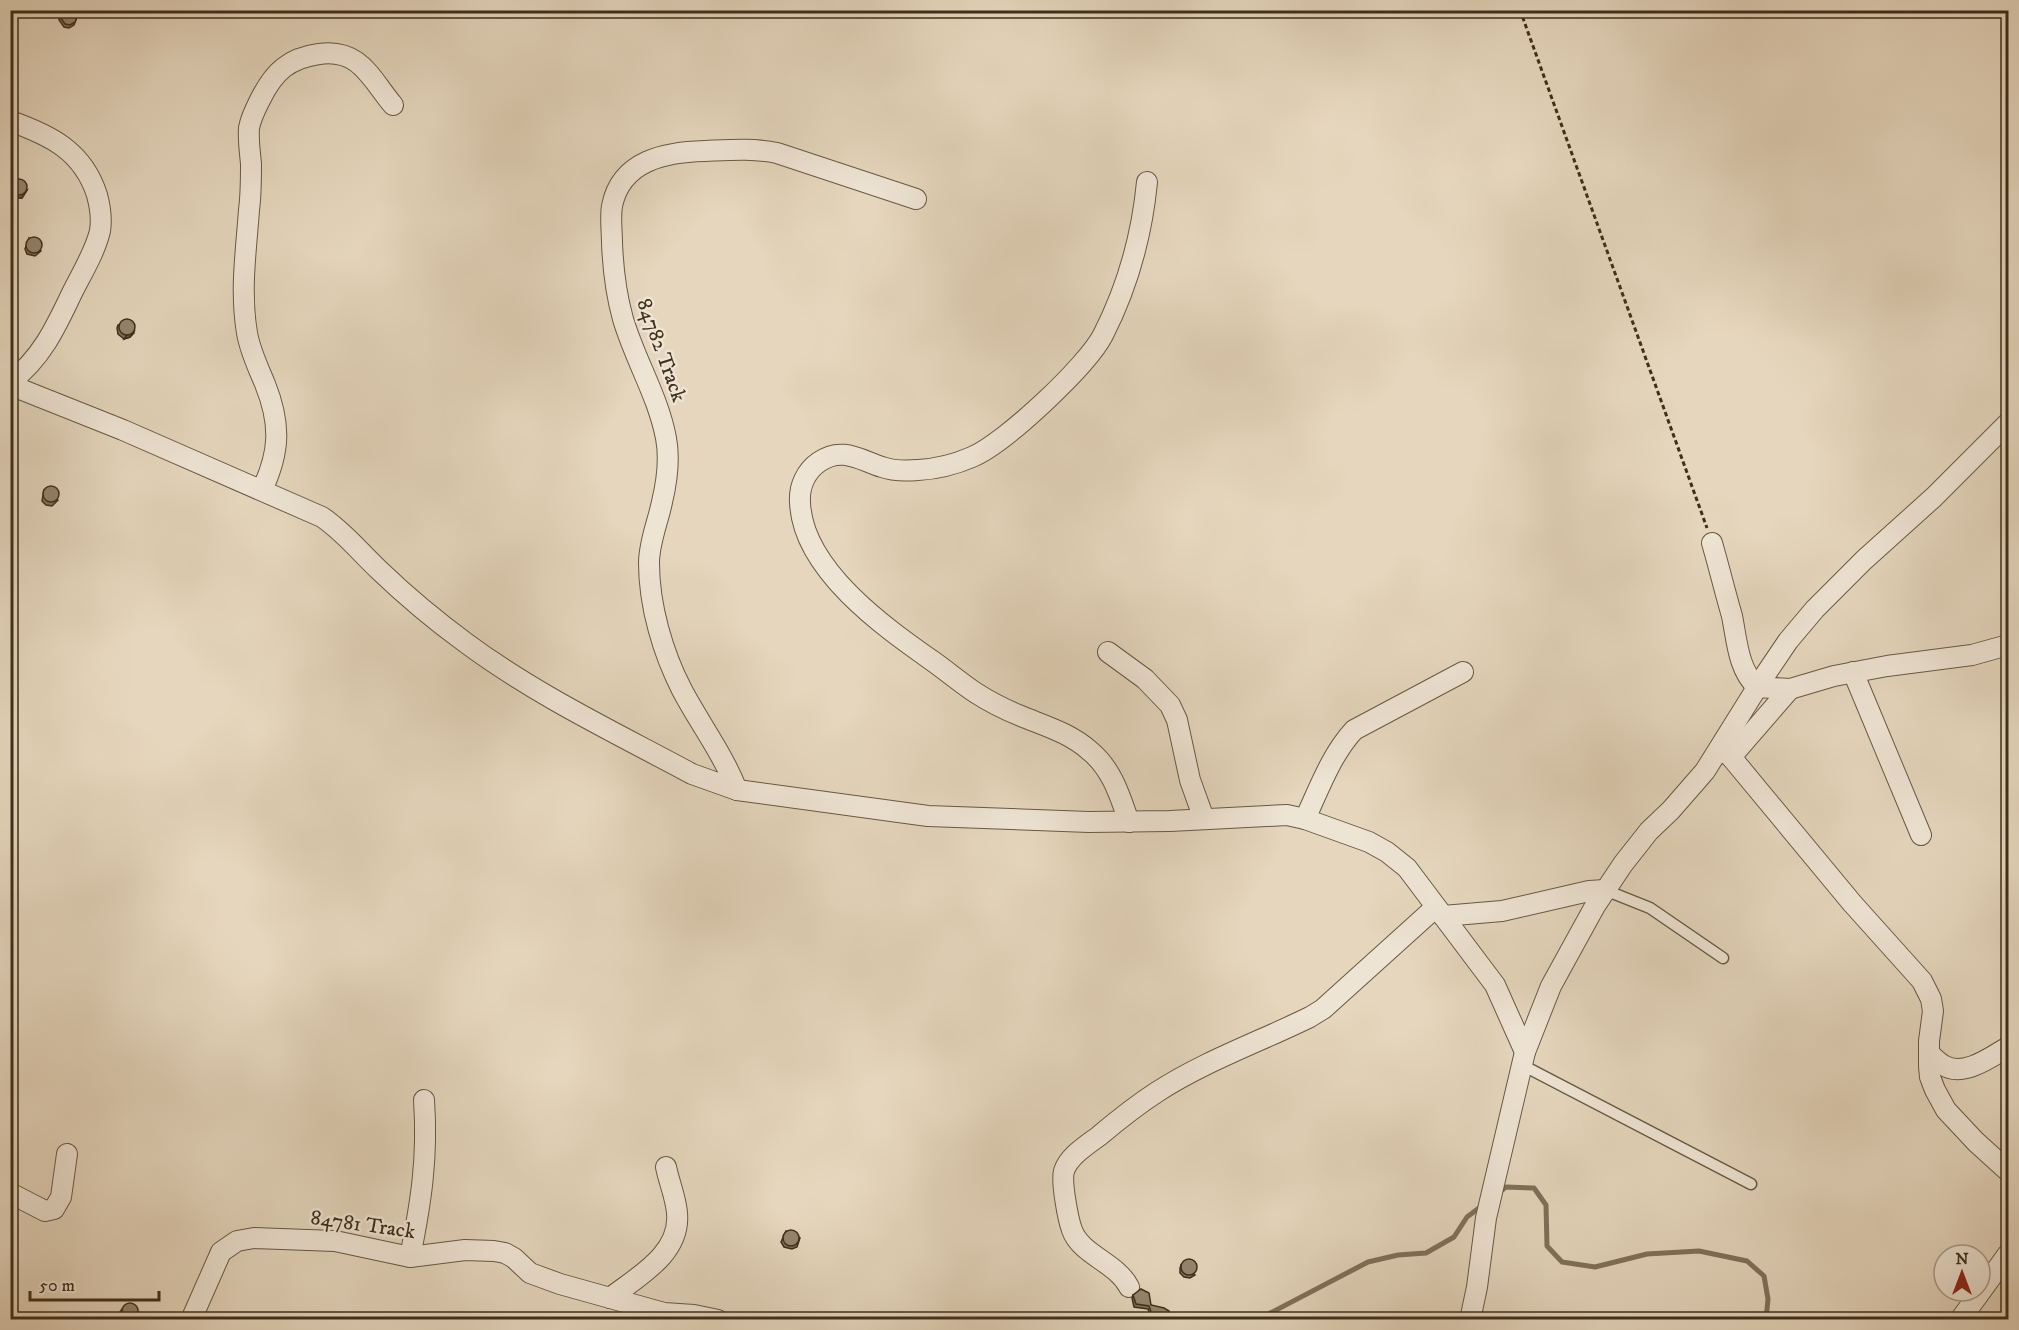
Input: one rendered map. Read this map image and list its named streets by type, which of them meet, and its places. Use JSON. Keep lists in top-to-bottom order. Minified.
{"streets":{"street":["84782 Track","84781 Track"]},"scale_bar":"50 m","north":"top"}
